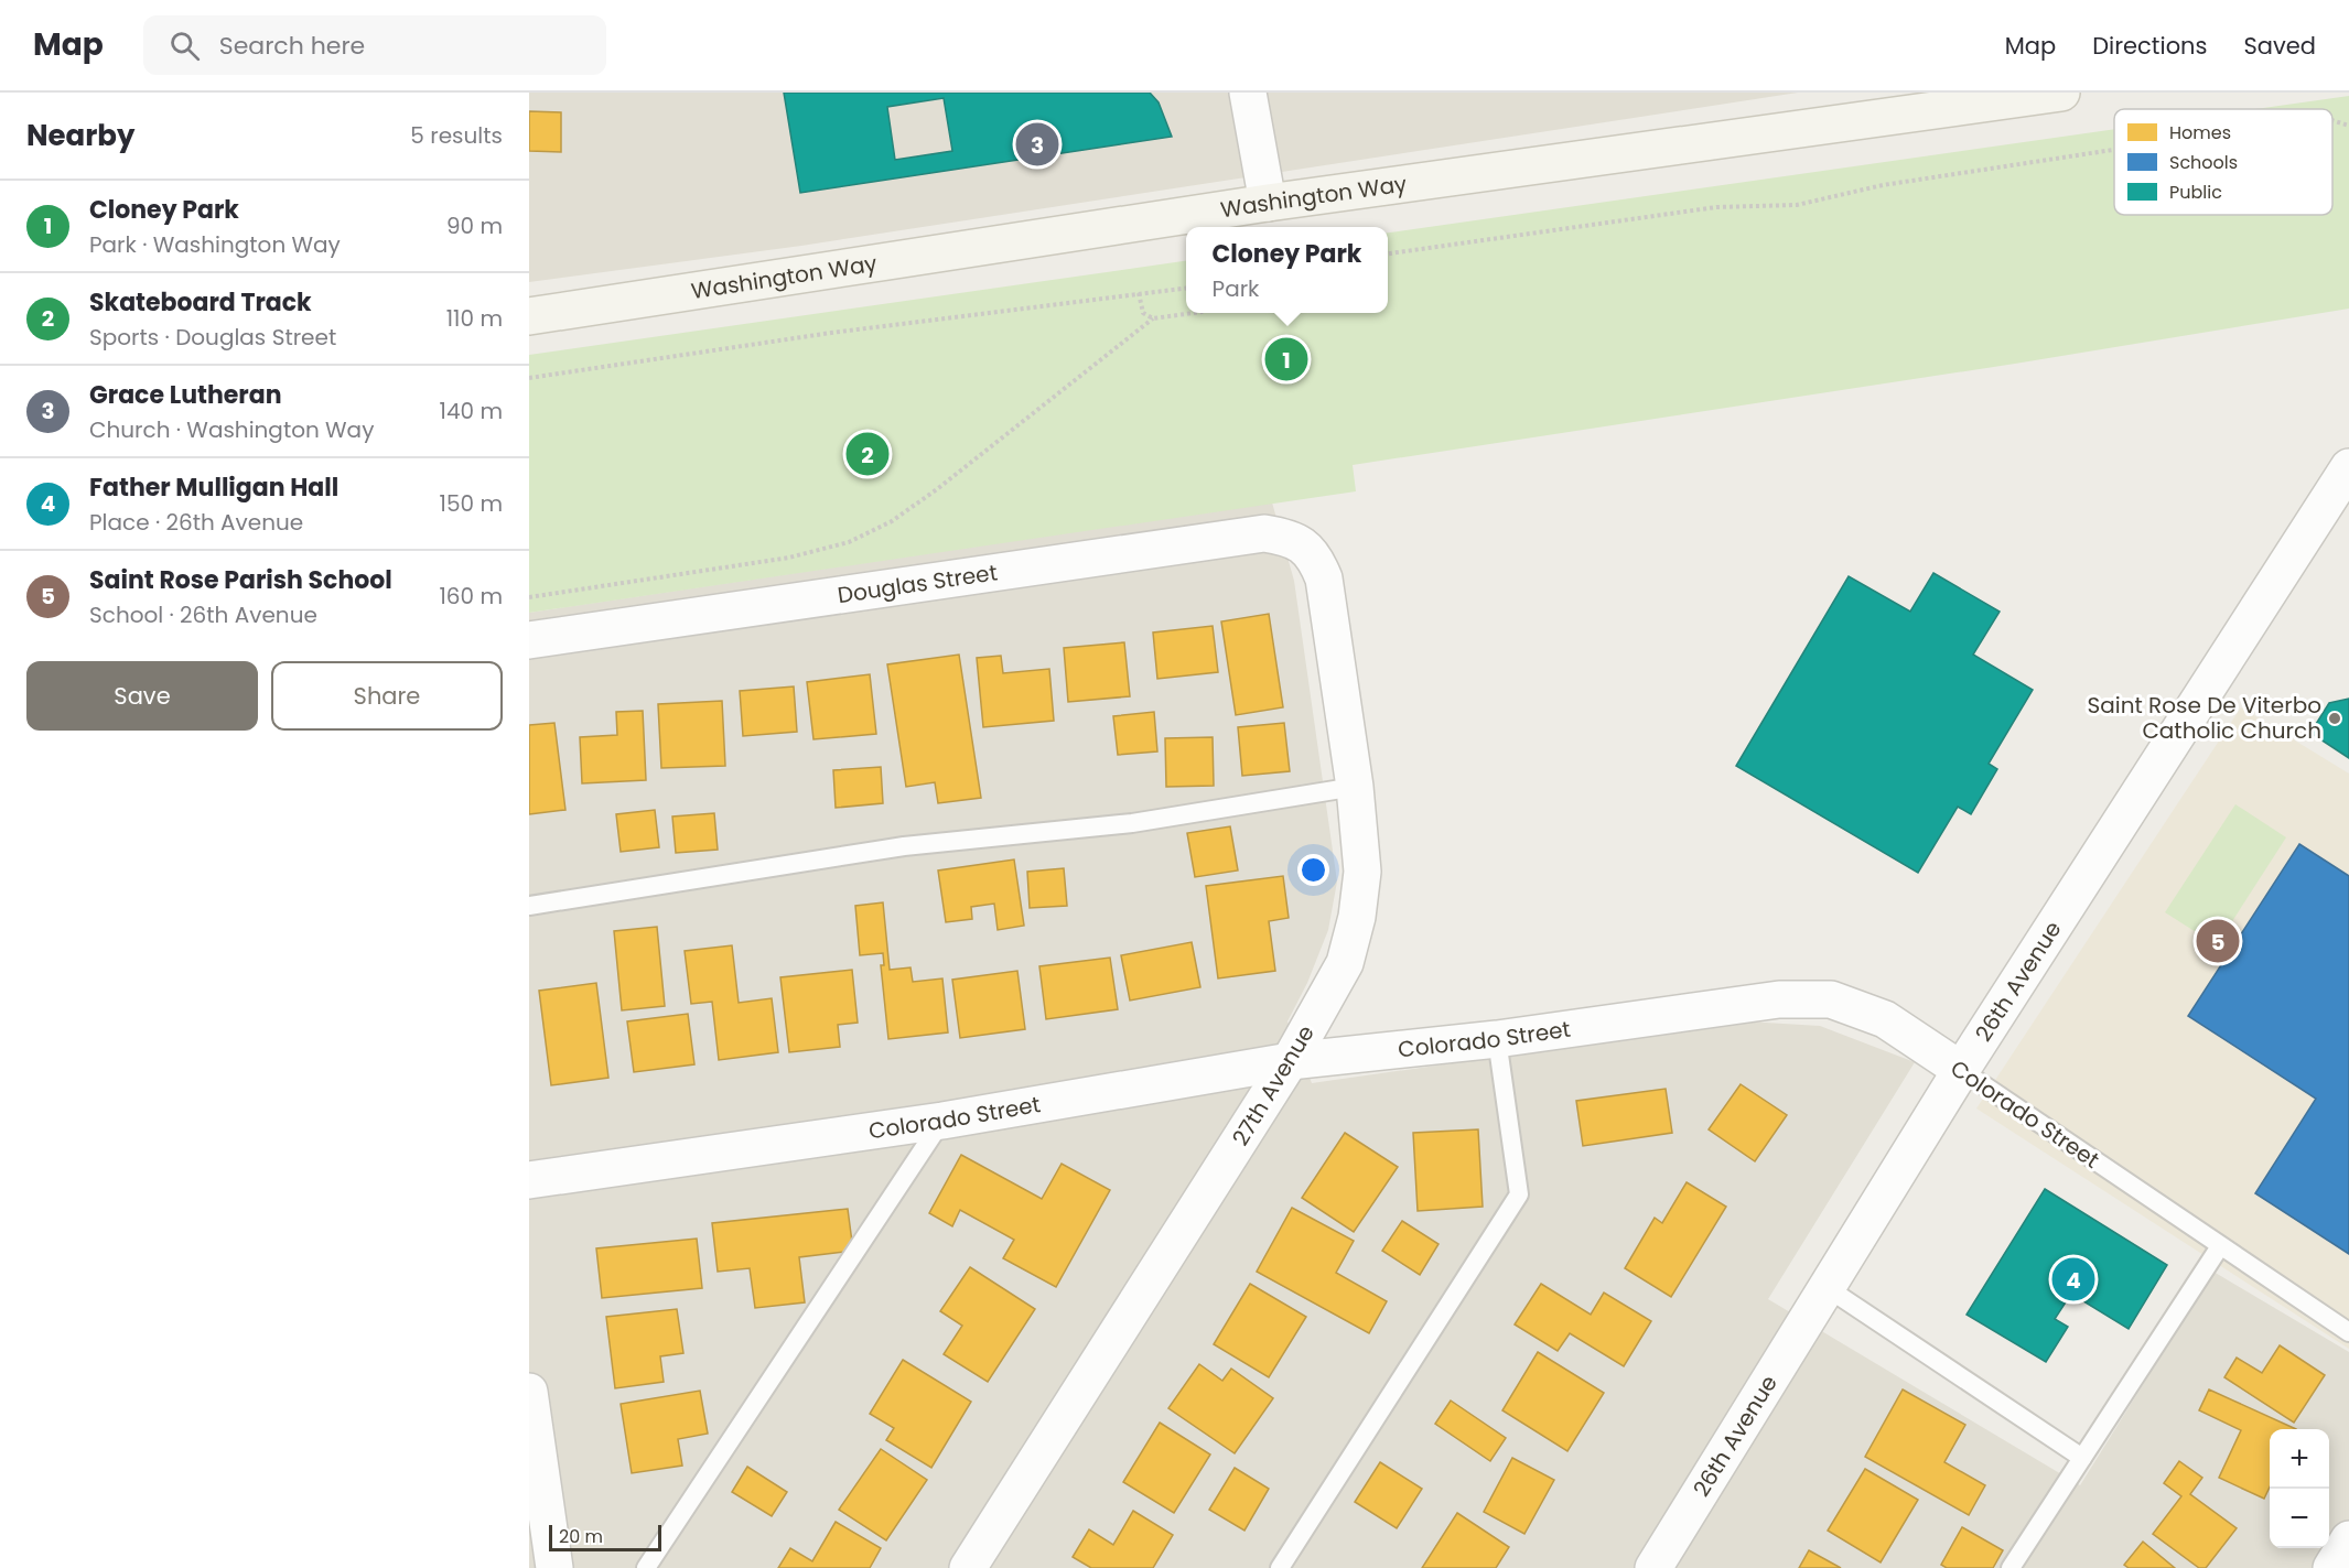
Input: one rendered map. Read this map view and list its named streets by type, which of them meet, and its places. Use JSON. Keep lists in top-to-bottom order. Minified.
{"streets":{"main road":["Washington Way"],"street":["Douglas Street","26th Avenue","Colorado Street","27th Avenue"]},"crossings":[["Douglas Street","27th Avenue"],["26th Avenue","Colorado Street"],["Colorado Street","27th Avenue"]],"places":["Saint Rose De Viterbo Catholic Church"],"legend":["Homes","Schools","Public"],"scale_bar":"20 m","page":{"header":"Map","search":"Search here","nav":["Map","Directions","Saved"],"heading":["Nearby","5 results"],"pins":["3","1","2","5","4"],"list":[{"mark":"1","name":"Cloney Park","note":"Park · Washington Way","value":"90 m"},{"mark":"2","name":"Skateboard Track","note":"Sports · Douglas Street","value":"110 m"},{"mark":"3","name":"Grace Lutheran","note":"Church · Washington Way","value":"140 m"},{"mark":"4","name":"Father Mulligan Hall","note":"Place · 26th Avenue","value":"150 m"},{"mark":"5","name":"Saint Rose Parish School","note":"School · 26th Avenue","value":"160 m"}],"popup":["Cloney Park","Park"],"buttons":["Save","Share"],"map_buttons":["+","−"],"scale":"20 m"}}
